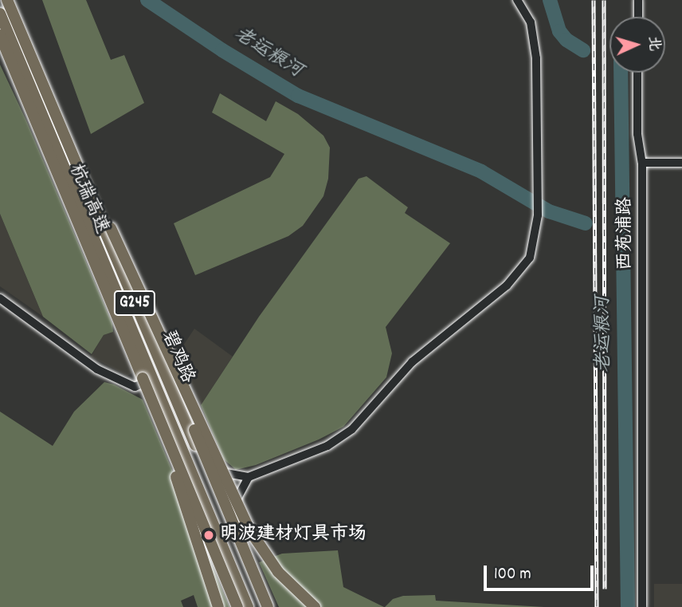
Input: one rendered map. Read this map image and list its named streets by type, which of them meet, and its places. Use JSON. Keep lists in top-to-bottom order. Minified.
{"streets":{"highway":["杭瑞高速","G245","碧鸡路"],"street":["西苑浦路"]},"crossings":[["杭瑞高速","碧鸡路"]],"water":["老运粮河"],"places":["明波建材灯具市场"],"scale_bar":"100 m","north":"right"}
